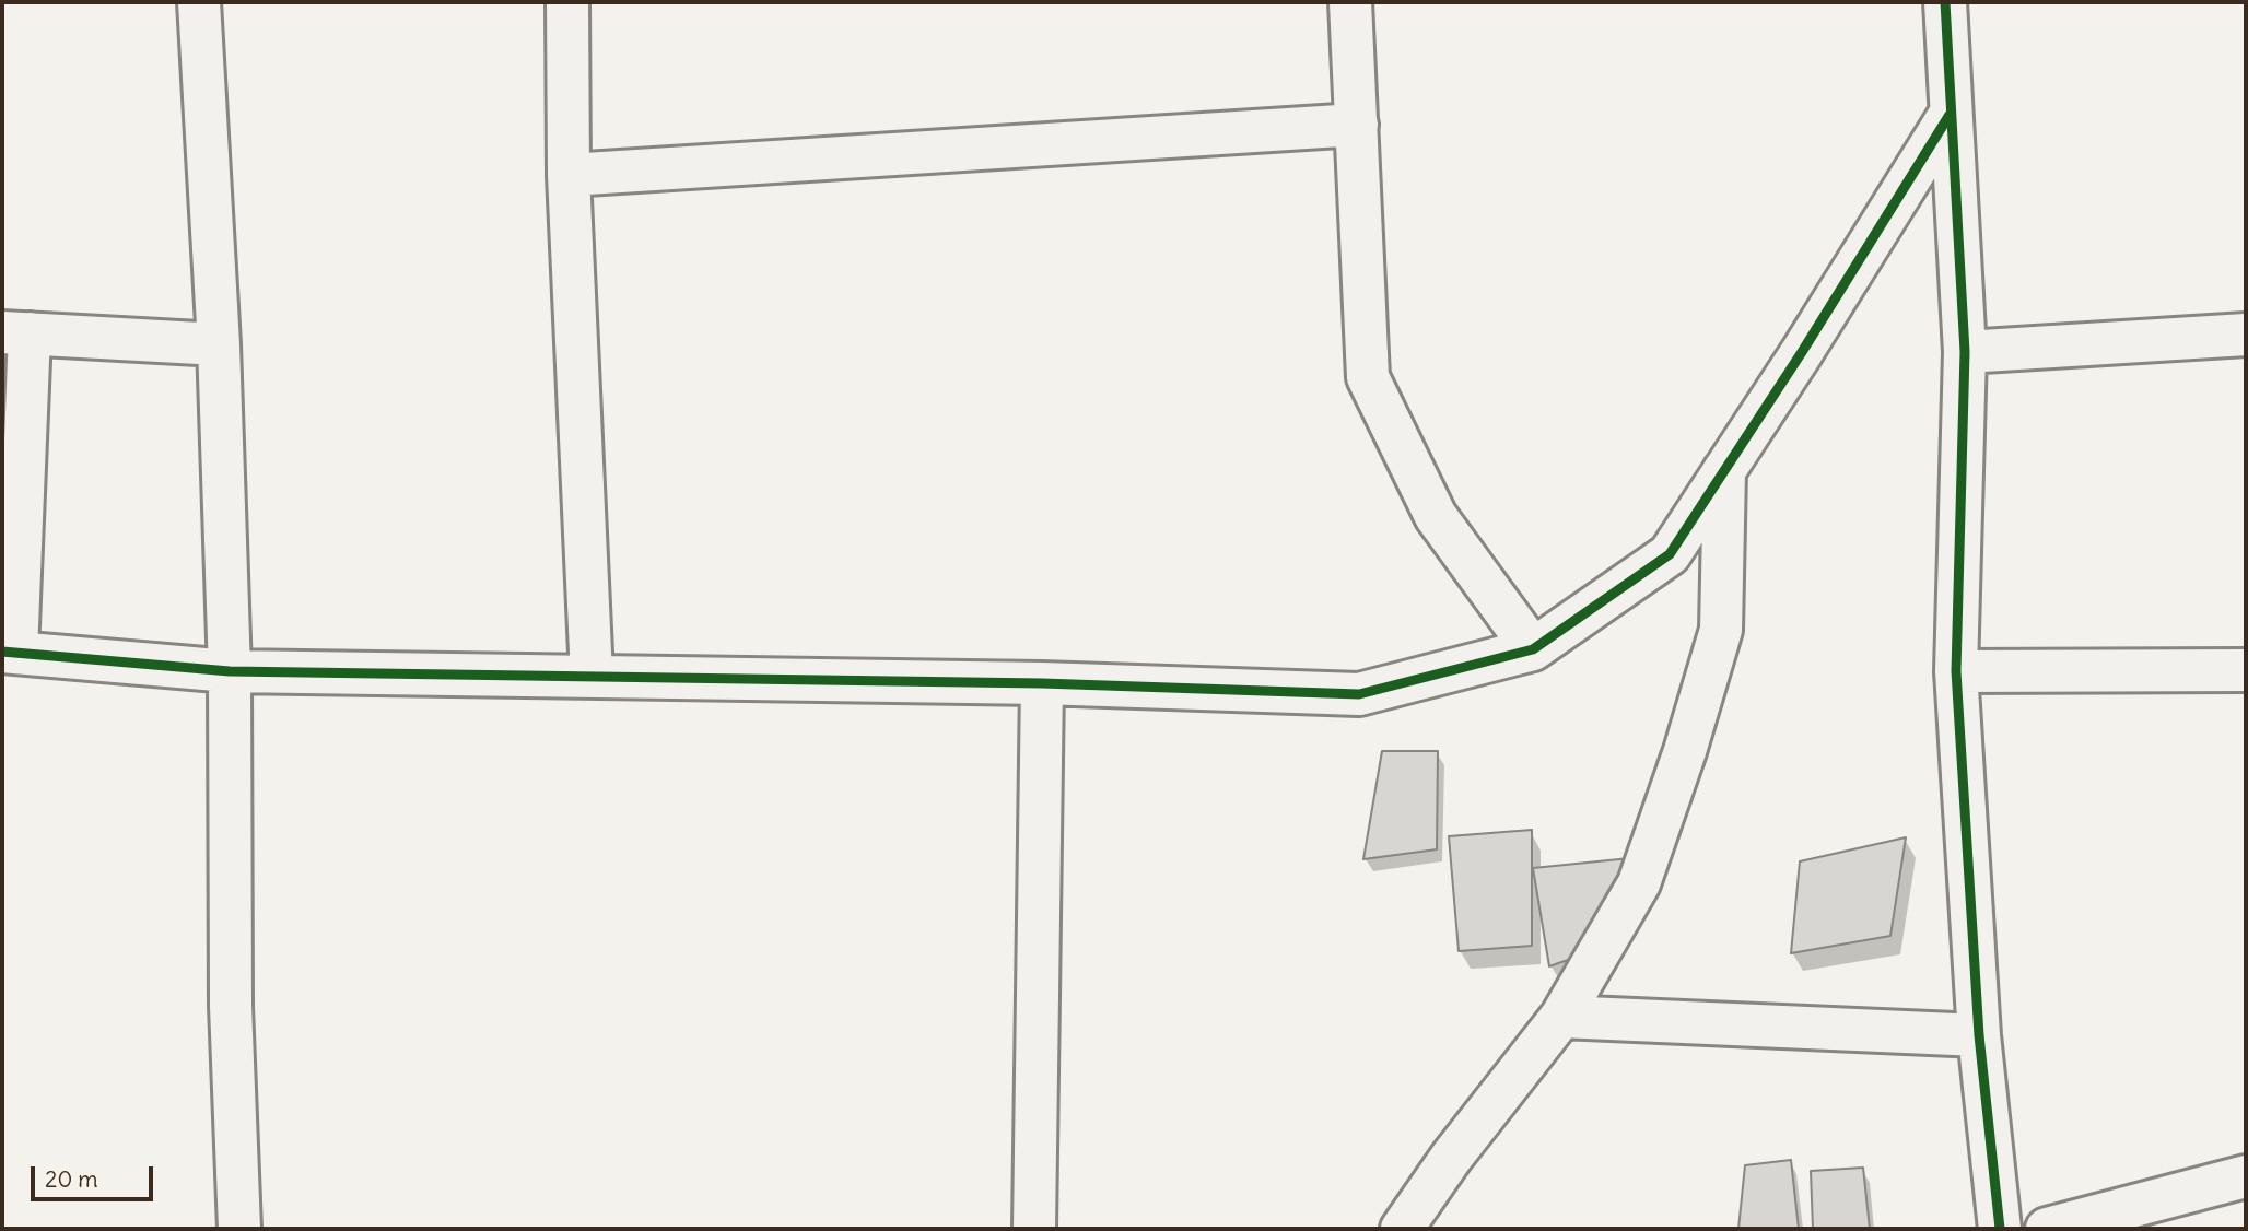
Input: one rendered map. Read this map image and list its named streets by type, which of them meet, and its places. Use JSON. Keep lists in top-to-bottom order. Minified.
{"scale_bar":"20 m"}
